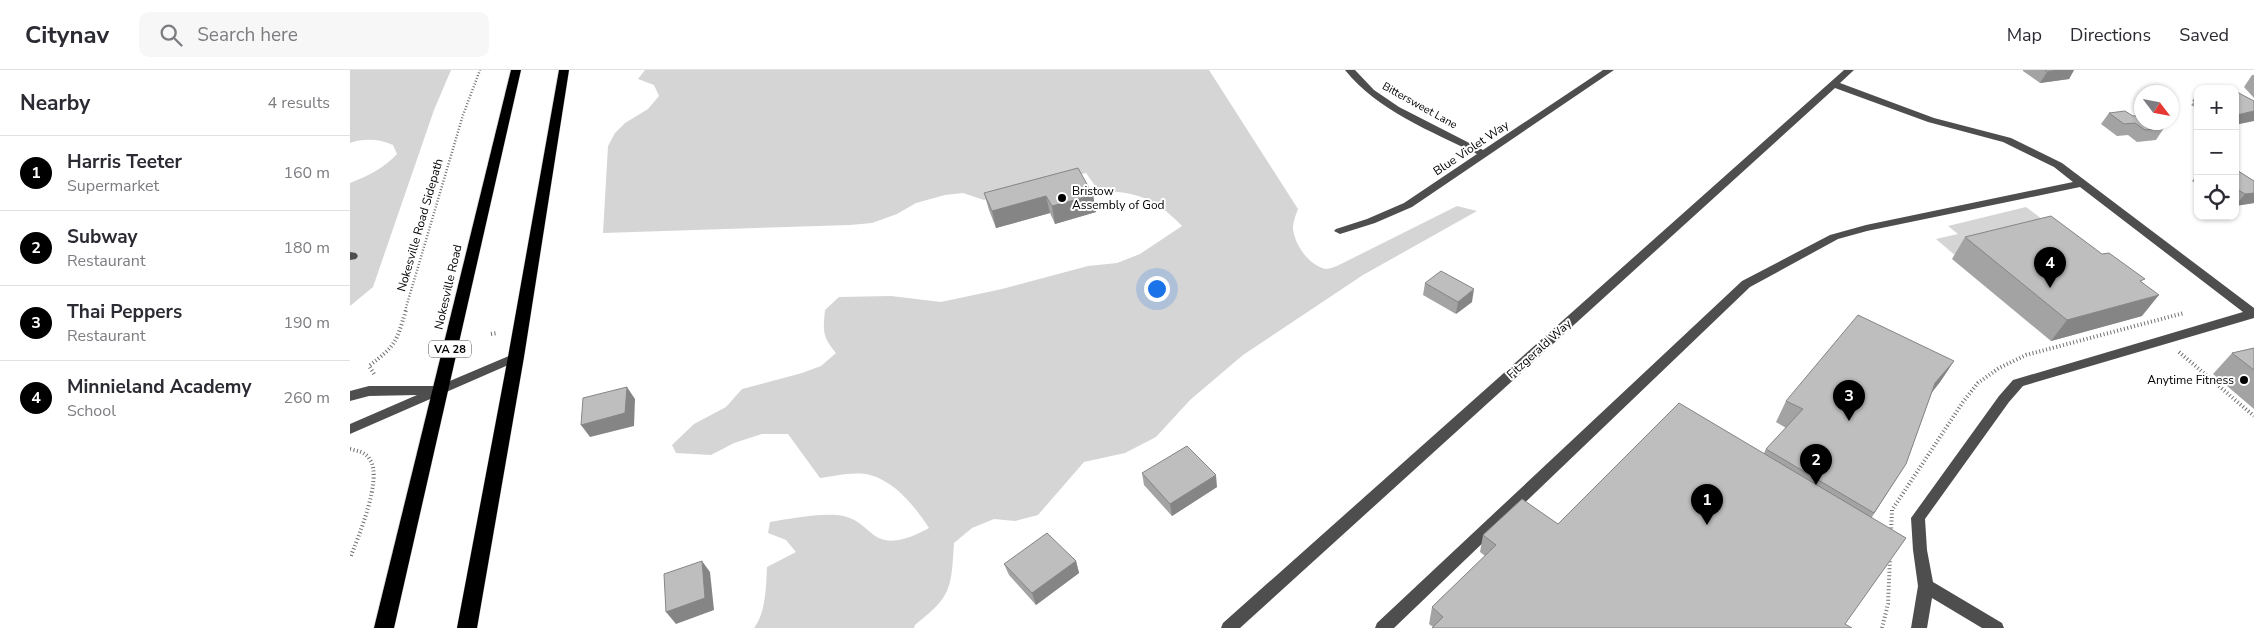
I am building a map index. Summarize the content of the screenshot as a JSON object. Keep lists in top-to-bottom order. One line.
{"streets":{"highway":["Nokesville Road","VA 28"],"street":["Bittersweet Lane","Blue Violet Way","Fitzgerald Way"],"path":["Nokesville Road Sidepath"]},"crossings":[["Bittersweet Lane","Blue Violet Way"]],"places":["Bristow Assembly of God","Anytime Fitness"],"north":"bottom right","page":{"header":"Citynav","search":"Search here","nav":["Map","Directions","Saved"],"heading":["Nearby","4 results"],"map_buttons":["+","−"],"list":[{"mark":"1","name":"Harris Teeter","note":"Supermarket","value":"160 m"},{"mark":"2","name":"Subway","note":"Restaurant","value":"180 m"},{"mark":"3","name":"Thai Peppers","note":"Restaurant","value":"190 m"},{"mark":"4","name":"Minnieland Academy","note":"School","value":"260 m"}],"pins":["4","3","2","1"]}}
